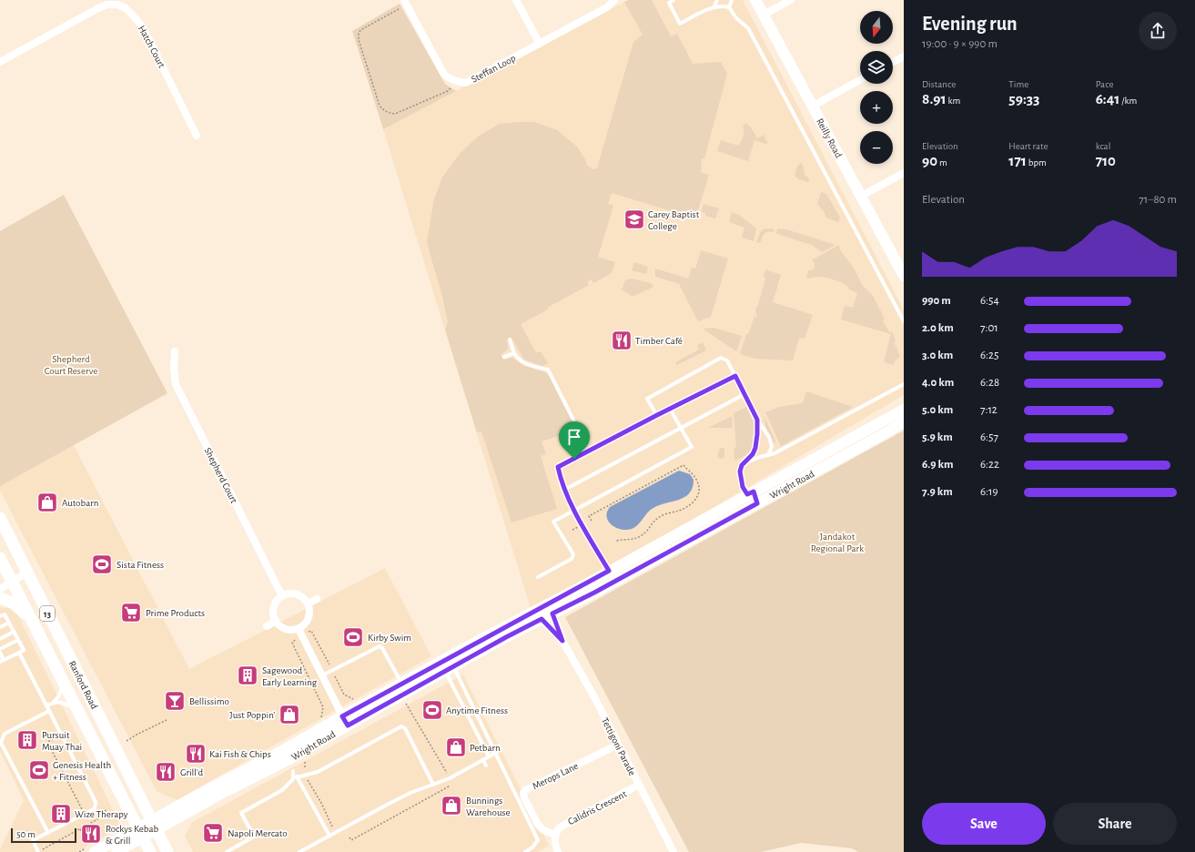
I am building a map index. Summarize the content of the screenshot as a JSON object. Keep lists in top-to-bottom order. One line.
{"streets":{"main road":["13","Ranford Road"],"street":["Hatch Court","Steffan Loop","Reilly Road","Shepherd Court","Wright Road","Tettigoni Parade","Merops Lane","Calidris Crescent"]},"crossings":[["Wright Road","Ranford Road"],["Wright Road","Tettigoni Parade"],["Tettigoni Parade","Merops Lane"],["Tettigoni Parade","Calidris Crescent"],["Merops Lane","Calidris Crescent"]],"parks":["Shepherd Court Reserve","Jandakot Regional Park"],"places":{"school or university":["Carey Baptist College"],"restaurant":["Timber Café","Kai Fish & Chips","Grill'd","Rockys Kebab & Grill"],"shop":["Autobarn","Just Poppin’","Petbarn","Bunnings Warehouse"],"sports":["Sista Fitness","Kirby Swim","Anytime Fitness","Genesis Health + Fitness"],"supermarket":["Prime Products","Napoli Mercato"],"building":["Sagewood Early Learning","Pursuit Muay Thai","Wize Therapy"],"bar":["Bellissimo"]},"scale_bar":"50 m","north":"bottom","page":{"heading":["Evening run","19:00 · 9 × 990 m"],"map_buttons":["+","−"],"stats":[["Distance","8.91 km"],["Time","59:33"],["Pace","6:41 /km"],["Elevation","90 m"],["Heart rate","171 bpm"],["kcal","710"]],"chart":["Elevation","71–80 m"],"list":[{"name":"990 m","note":"6:54"},{"name":"2.0 km","note":"7:01"},{"name":"3.0 km","note":"6:25"},{"name":"4.0 km","note":"6:28"},{"name":"5.0 km","note":"7:12"},{"name":"5.9 km","note":"6:57"},{"name":"6.9 km","note":"6:22"},{"name":"7.9 km","note":"6:19"}],"buttons":["Save","Share"],"scale":"50 m"}}
